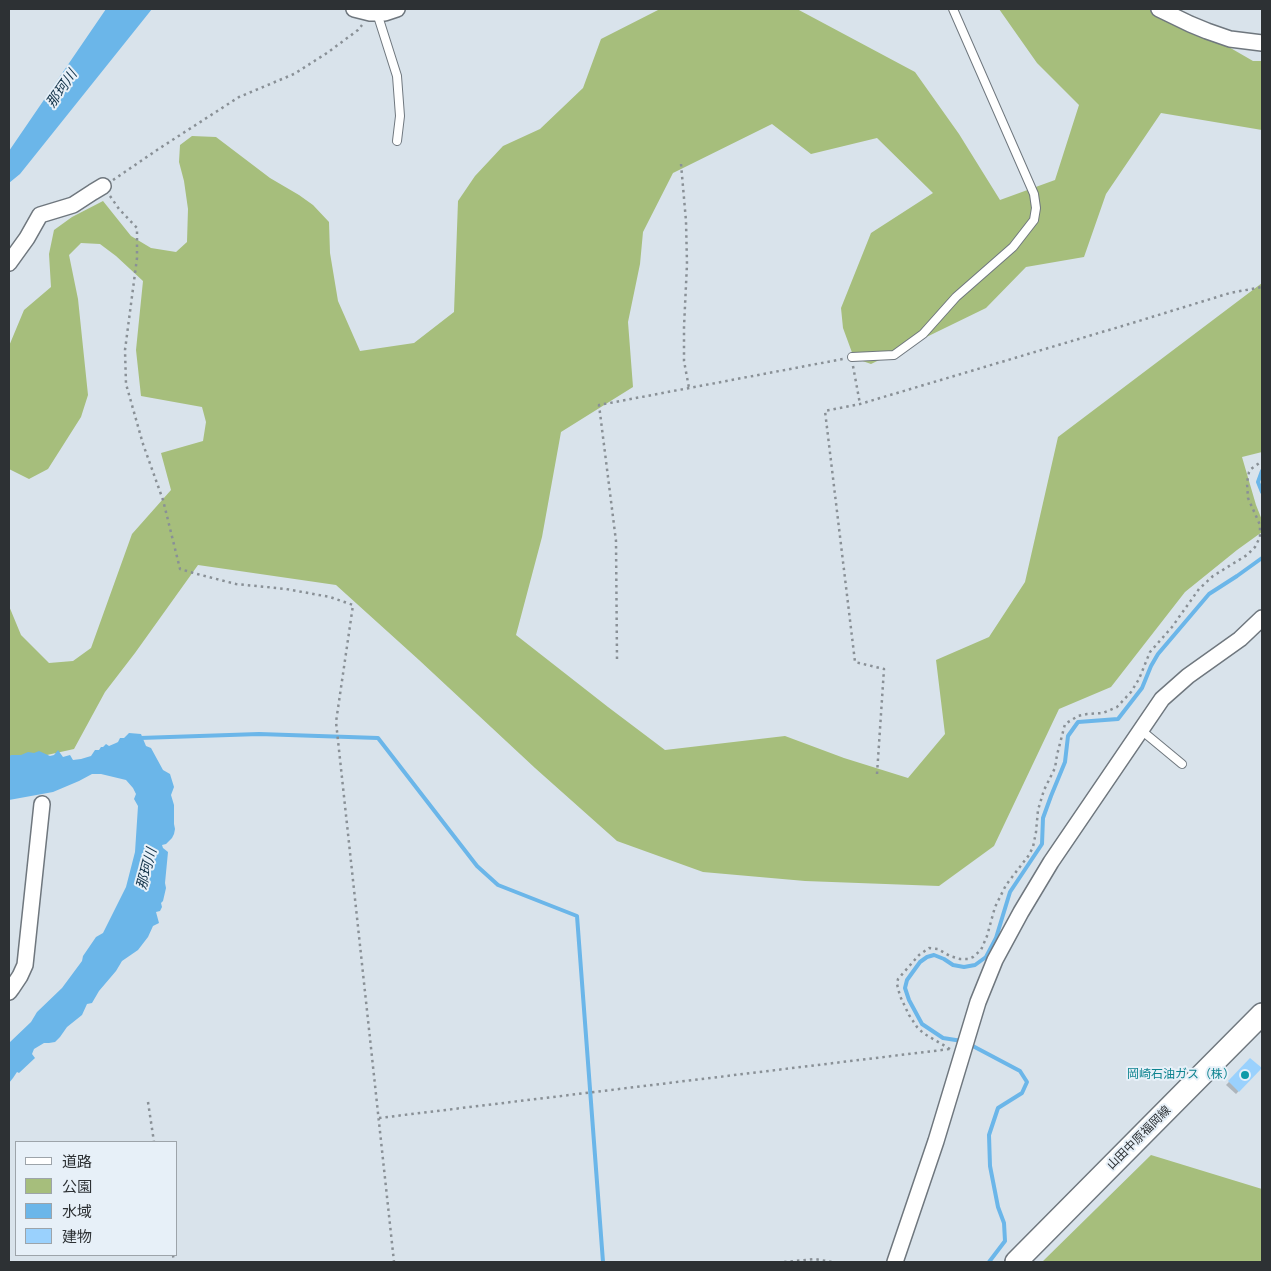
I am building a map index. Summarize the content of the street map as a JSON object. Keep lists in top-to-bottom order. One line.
{"streets":{"main road":["山田中原福岡線"]},"water":["那珂川"],"places":["岡崎石油ガス（株）"],"legend":["道路","公園","水域","建物"]}
